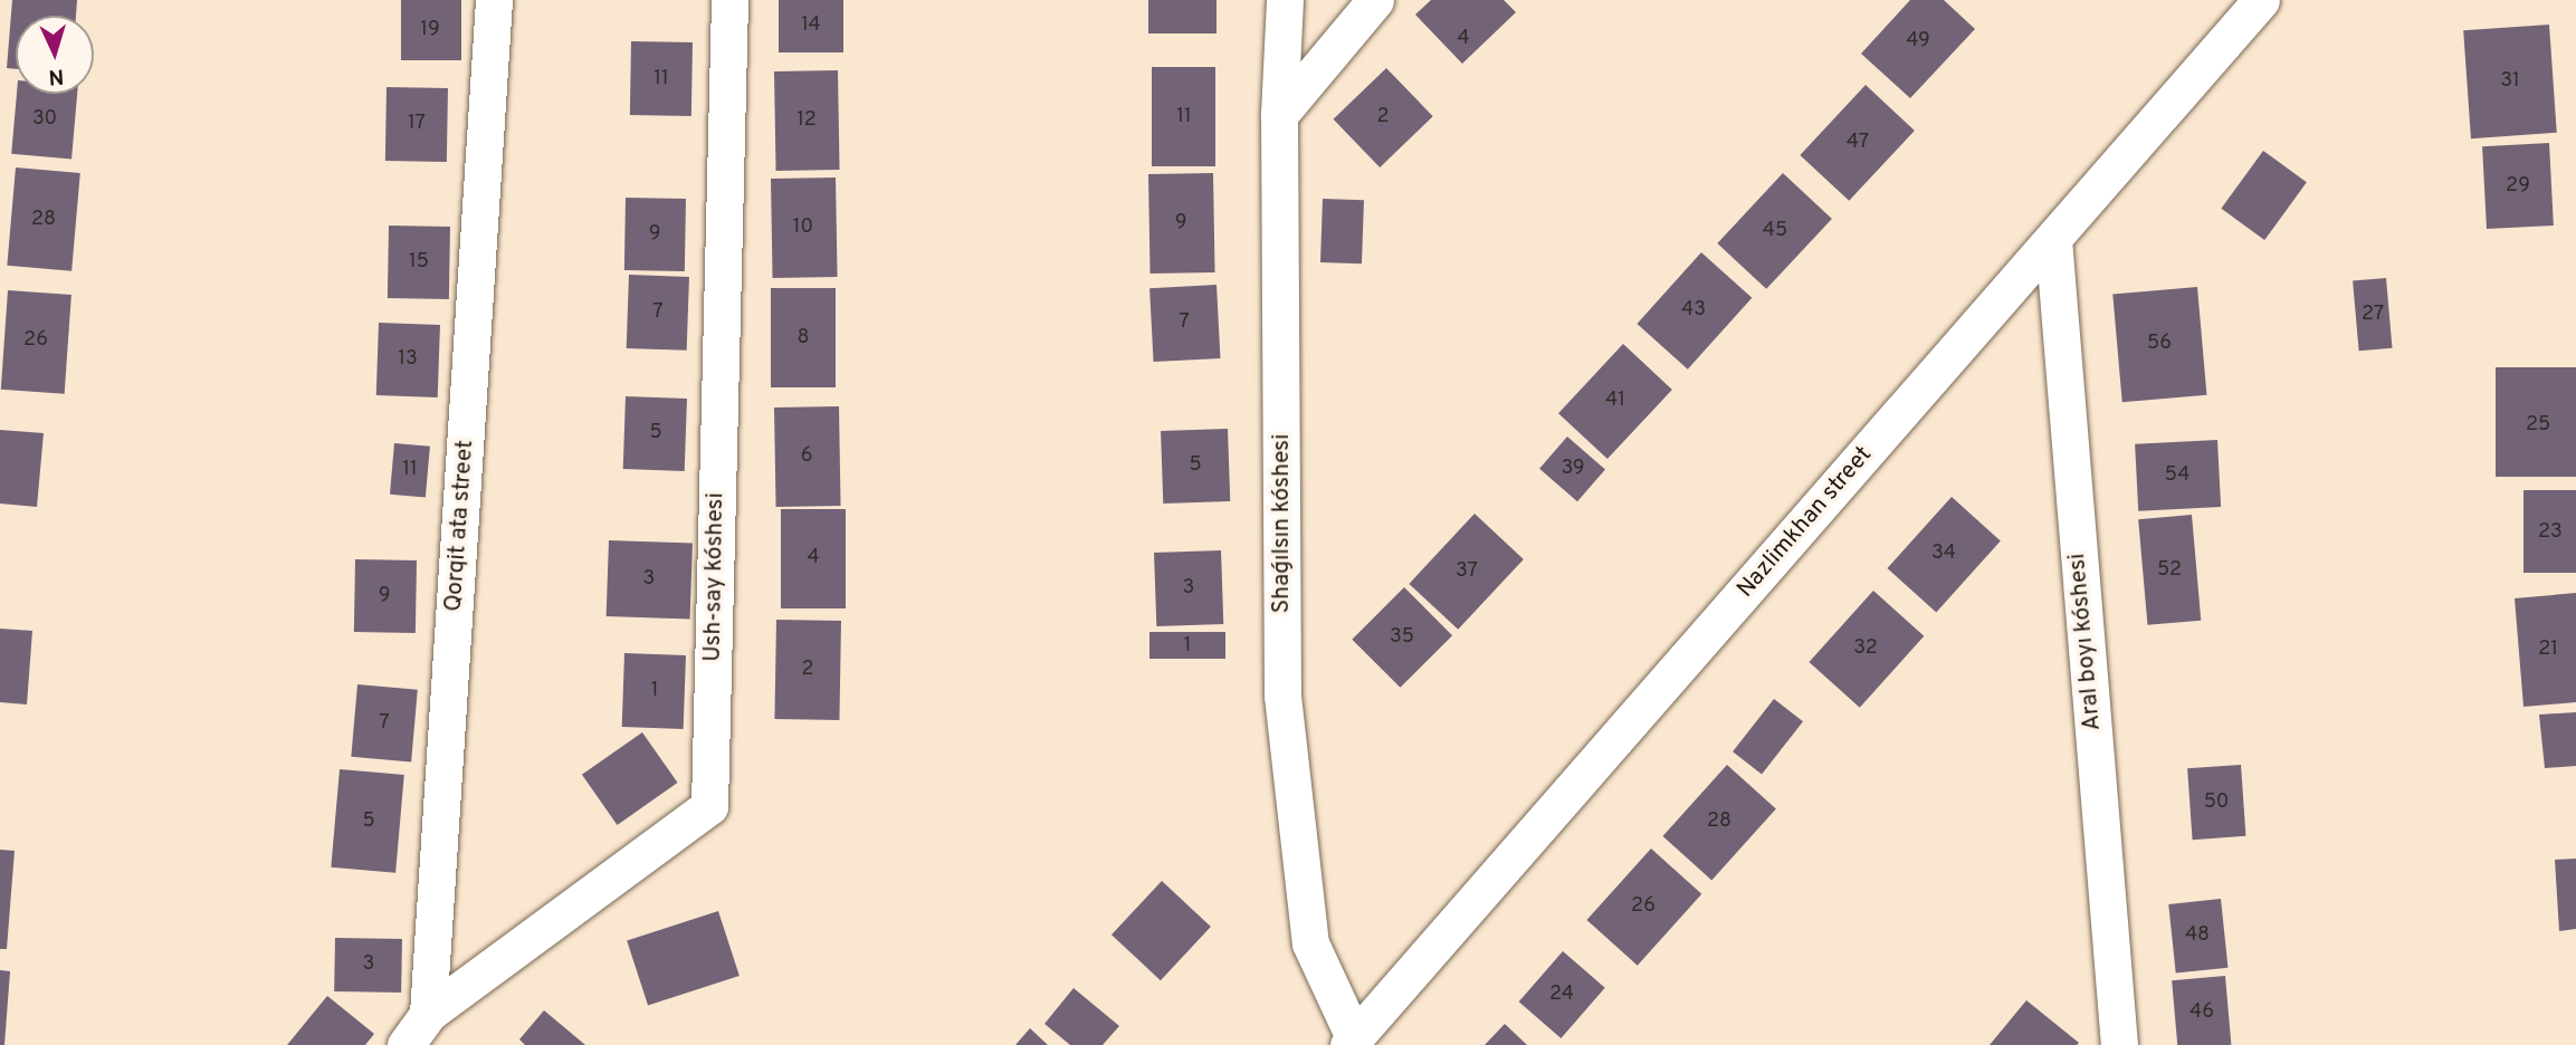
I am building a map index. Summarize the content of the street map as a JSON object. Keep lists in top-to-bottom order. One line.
{"streets":{"street":["Nazlimkhan street","Shaǵılsın kóshesi","Qorqit ata street","Ush-say kóshesi","Aral boyı kóshesi"]},"crossings":[["Nazlimkhan street","Shaǵılsın kóshesi"],["Nazlimkhan street","Aral boyı kóshesi"],["Qorqit ata street","Ush-say kóshesi"]],"house_numbers":["14","19","4","49","11","31","11","2","30","12","17","47","29","28","9","10","45","9","15","43","7","27","7","8","26","56","13","41","25","5","6","5","39","11","54","23","34","4","52","37","3","3","9","35","1","32","21","2","1","7","50","5","28","26","48","3","24","46"],"north":"bottom"}
